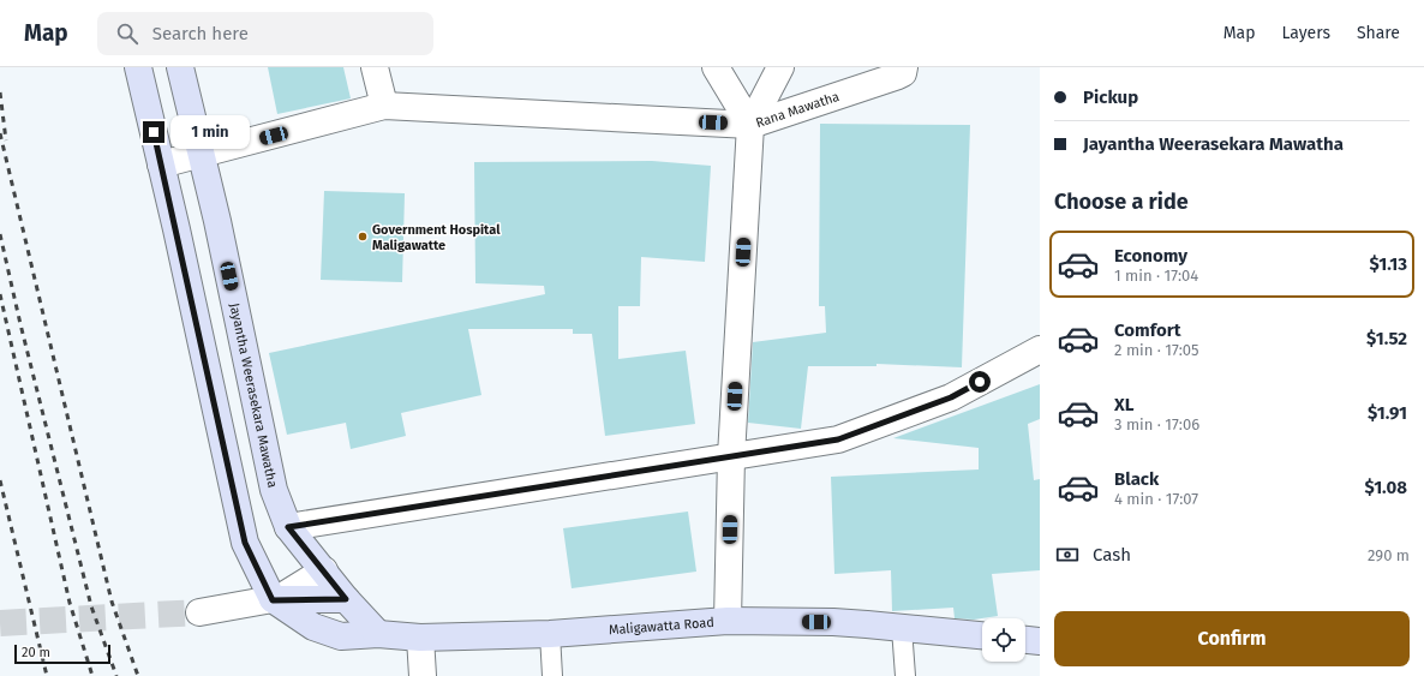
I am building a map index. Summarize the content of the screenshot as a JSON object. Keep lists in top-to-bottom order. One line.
{"streets":{"main road":["Jayantha Weerasekara Mawatha","Maligawatta Road"],"street":["Rana Mawatha"]},"places":["Government Hospital Maligawatte"],"scale_bar":"20 m","page":{"header":"Map","search":"Search here","nav":["Map","Layers","Share"],"banner":["Pickup","Jayantha Weerasekara Mawatha"],"bubble":"1 min","heading":"Choose a ride","list":[{"name":"Economy","note":"1 min · 17:04","value":"$1.13"},{"name":"Comfort","note":"2 min · 17:05","value":"$1.52"},{"name":"XL","note":"3 min · 17:06","value":"$1.91"},{"name":"Black","note":"4 min · 17:07","value":"$1.08"}],"pay":["Cash","290 m"],"buttons":"Confirm","scale":"20 m"}}
